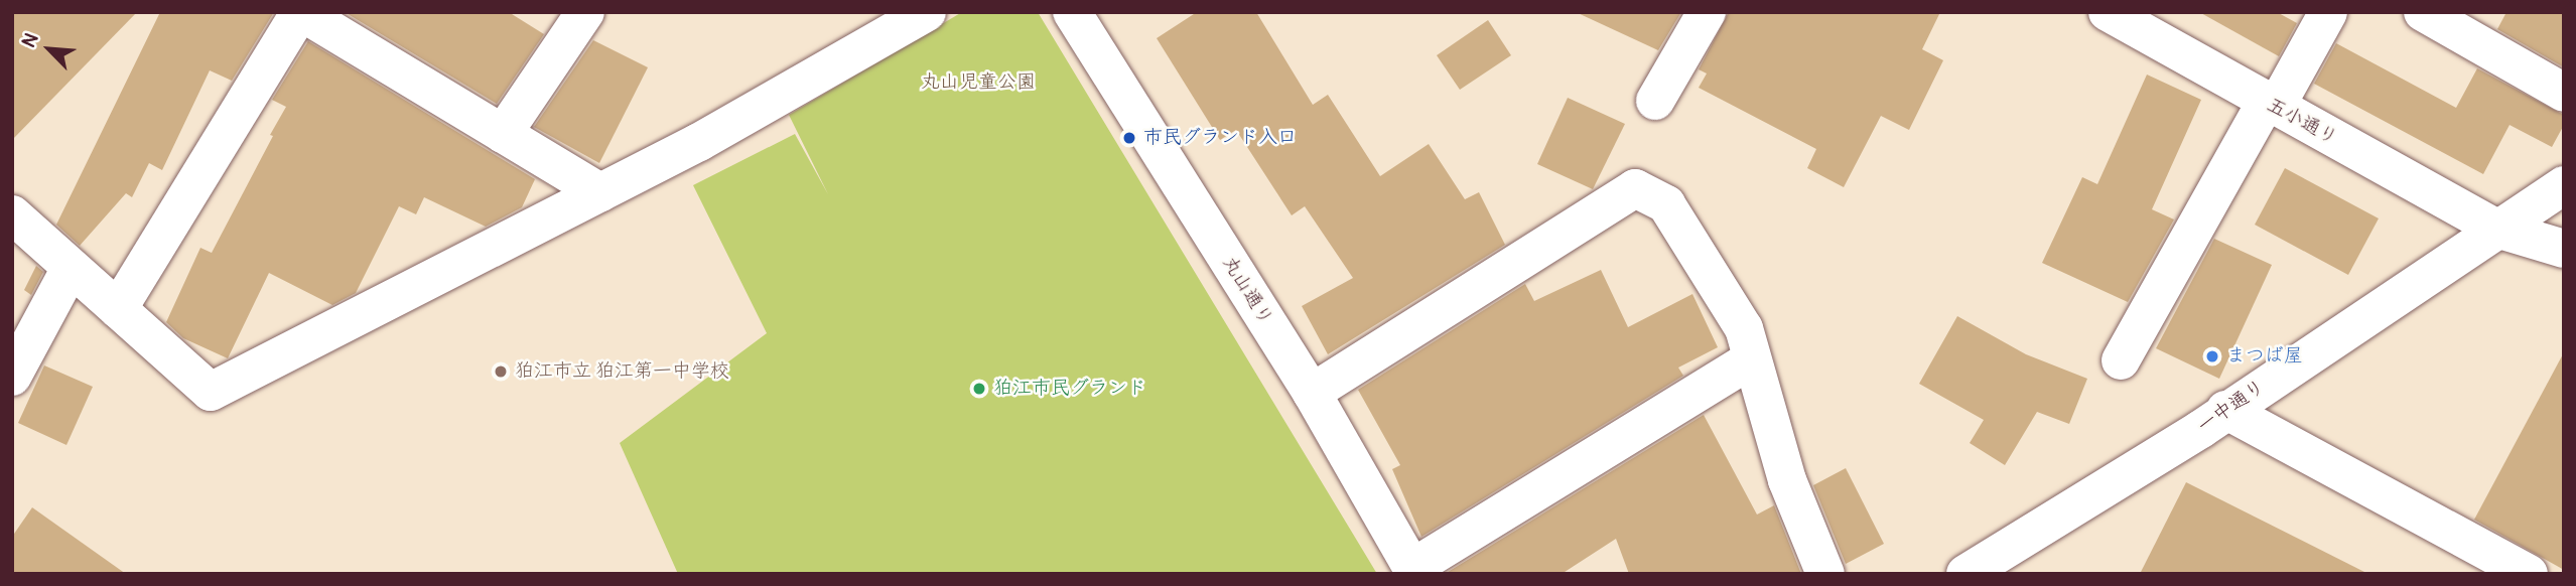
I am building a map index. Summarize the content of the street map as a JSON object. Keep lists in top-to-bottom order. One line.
{"streets":{"street":["五小通り","丸山通り","一中通り"]},"crossings":[["五小通り","一中通り"]],"parks":["丸山児童公園"],"places":["市民グランド入口","まつば屋","狛江市立 狛江第一中学校","狛江市民グランド"],"north":"top left"}
